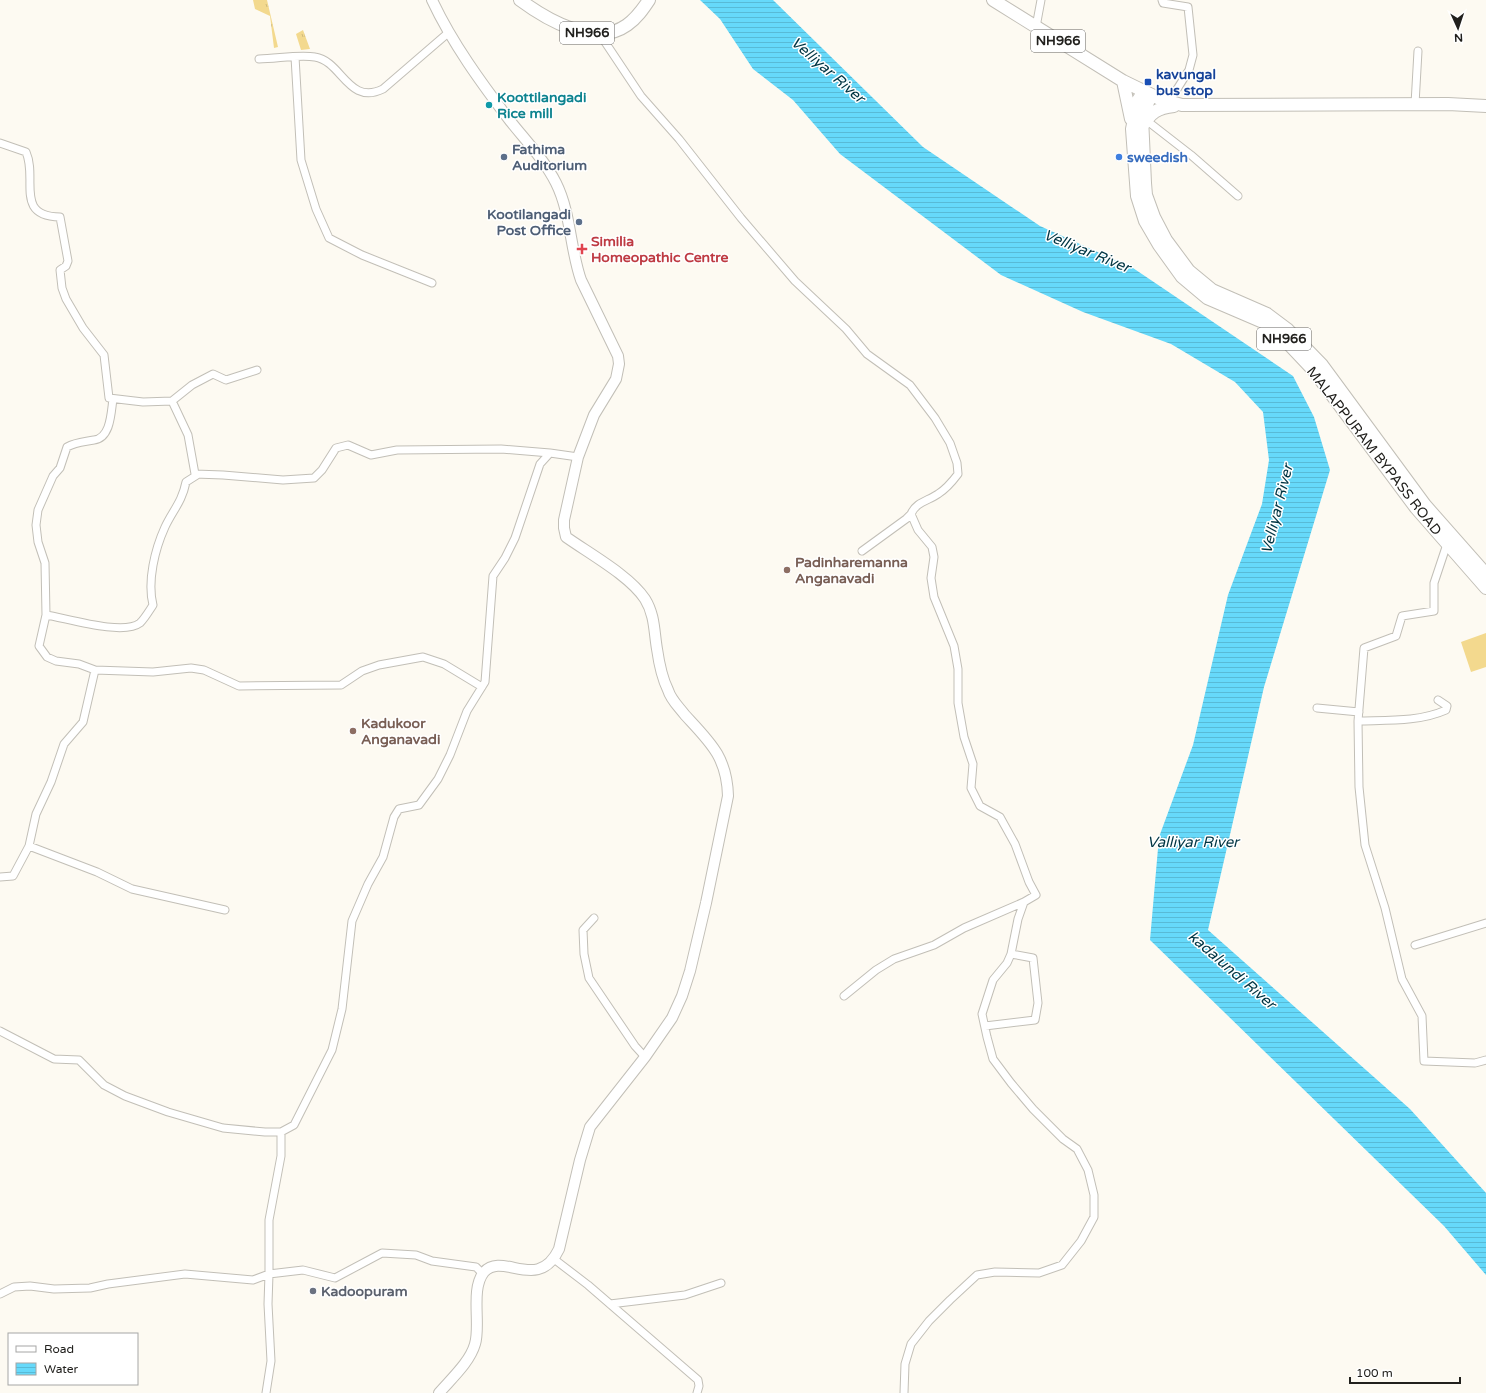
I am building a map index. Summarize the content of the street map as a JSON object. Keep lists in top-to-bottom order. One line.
{"streets":{"highway":["NH966","MALAPPURAM BYPASS ROAD"]},"crossings":[["NH966","MALAPPURAM BYPASS ROAD"]],"water":["Velliyar River","Valliyar River","kadalundi River"],"places":{"transit":["kavungal bus stop"],"other":["Koottilangadi Rice mill","Fathima Auditorium","sweedish","Kootilangadi Post Office","Padinharemanna Anganavadi","Kadukoor Anganavadi","Kadoopuram"],"health":["Similia Homeopathic Centre"]},"legend":["Road","Water"],"scale_bar":"100 m","north":"bottom"}
